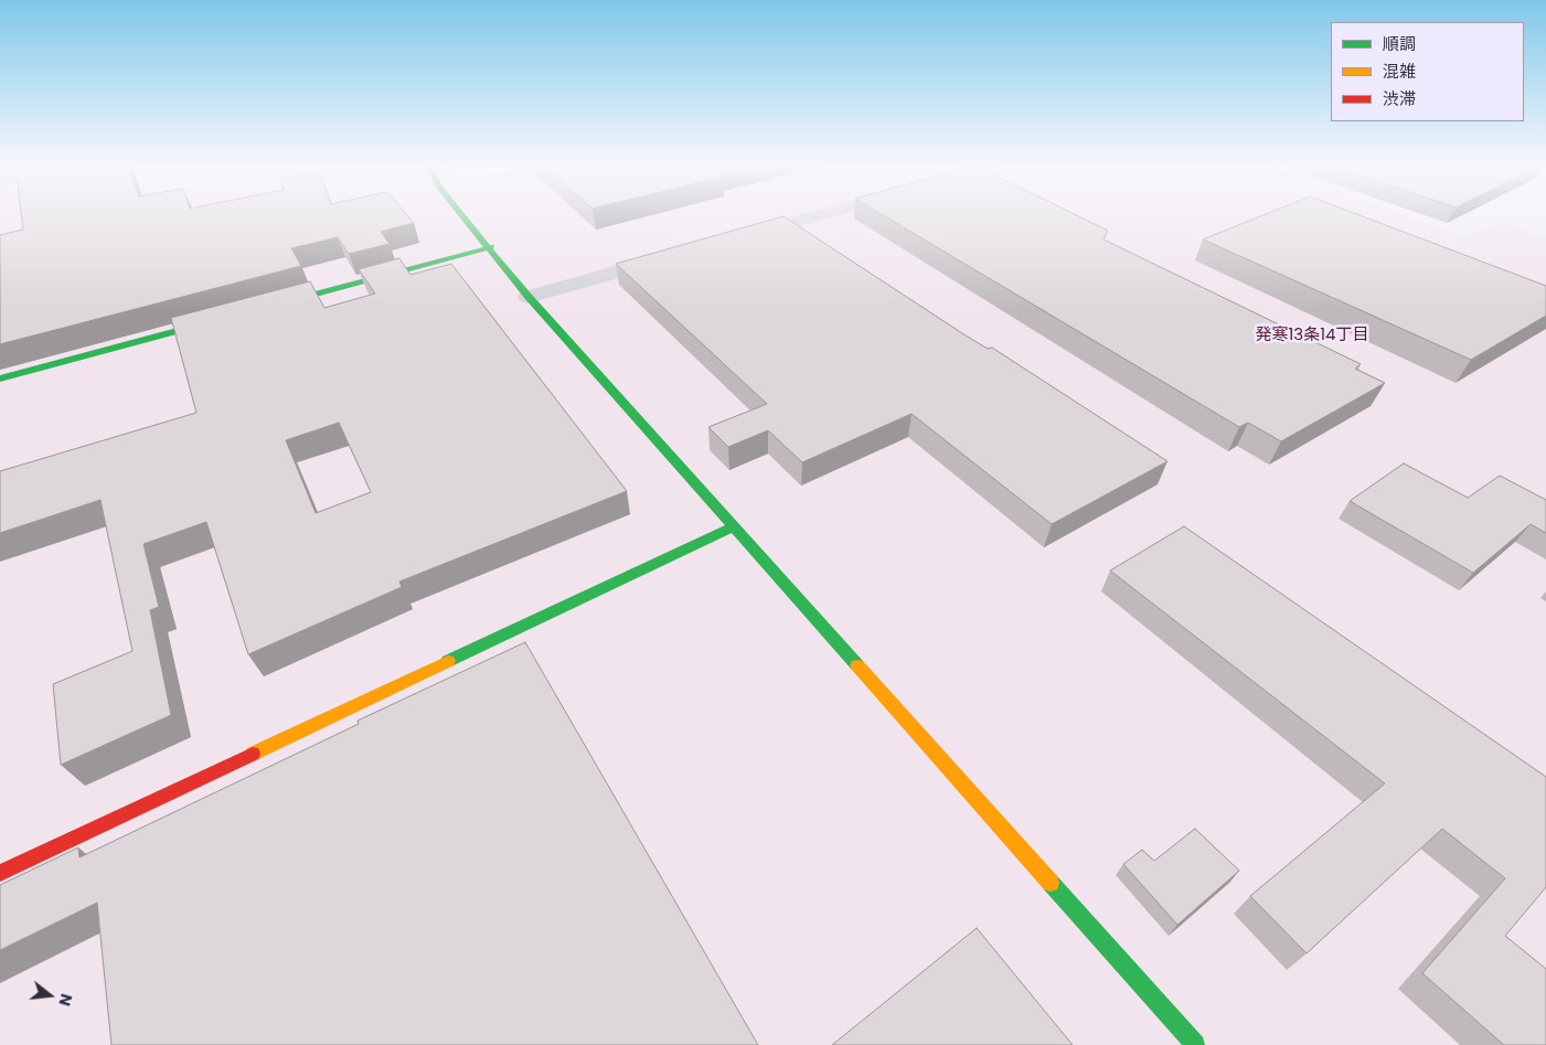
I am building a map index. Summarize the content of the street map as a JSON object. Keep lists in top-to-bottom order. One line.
{"districts":["発寒13条14丁目"],"legend":["順調","混雑","渋滞"],"north":"right"}
